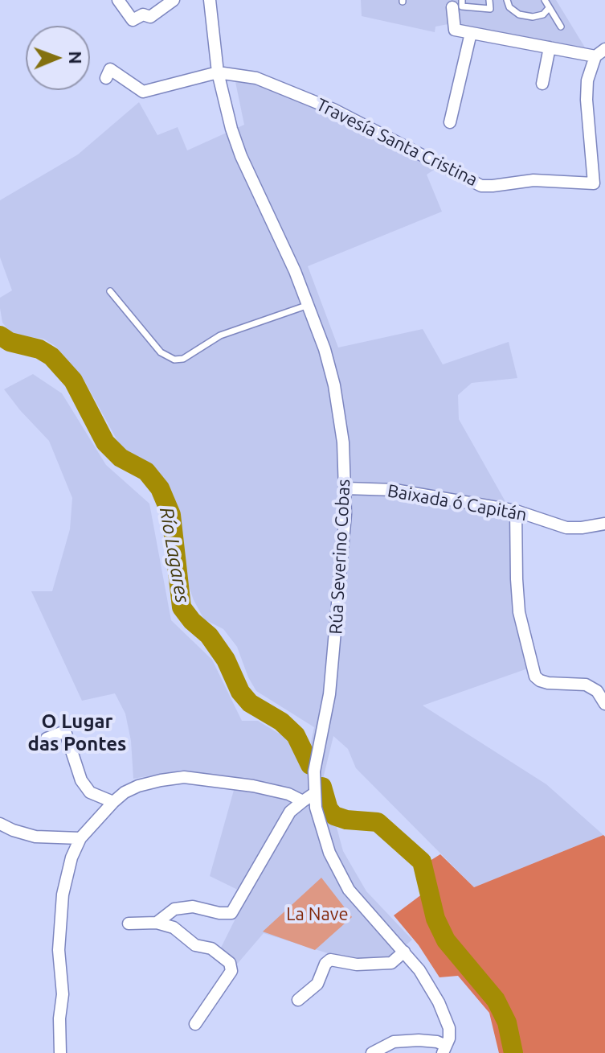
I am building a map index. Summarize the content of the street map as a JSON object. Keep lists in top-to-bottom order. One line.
{"streets":{"street":["Travesía Santa Cristina","Baixada ó Capitán","Rúa Severino Cobas"]},"crossings":[["Travesía Santa Cristina","Rúa Severino Cobas"],["Baixada ó Capitán","Rúa Severino Cobas"]],"districts":["O Lugar das Pontes"],"water":["Río Lagares"],"parks":["La Nave"],"north":"right"}
